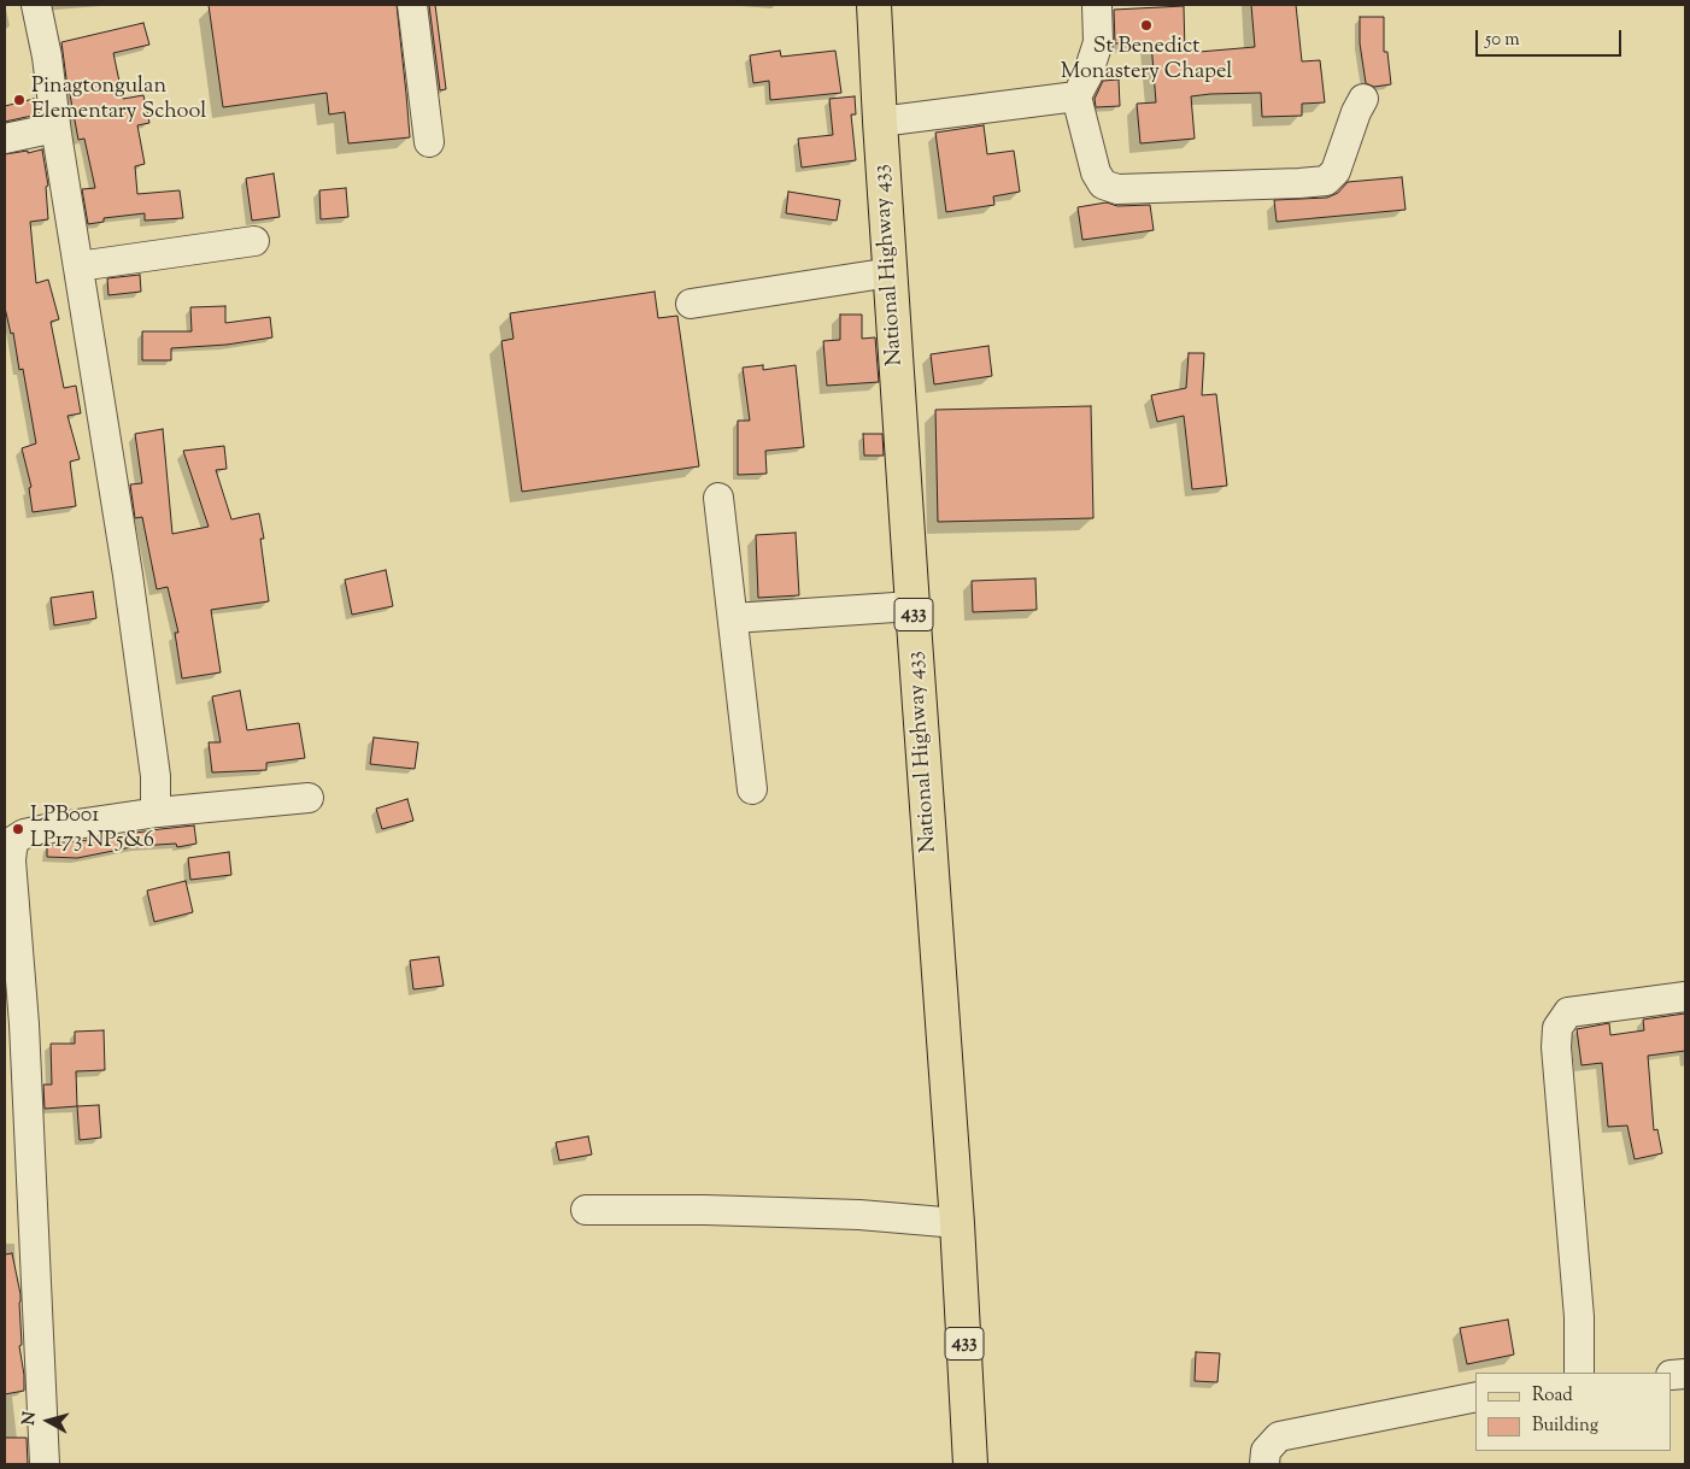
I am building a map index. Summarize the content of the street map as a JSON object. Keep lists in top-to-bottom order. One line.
{"streets":{"main road":["National Highway 433","433"]},"places":["St Benedict Monastery Chapel","Pinagtongulan Elementary School","LPB001 LP173 NP5&6"],"legend":["Road","Building"],"scale_bar":"50 m","north":"left"}
